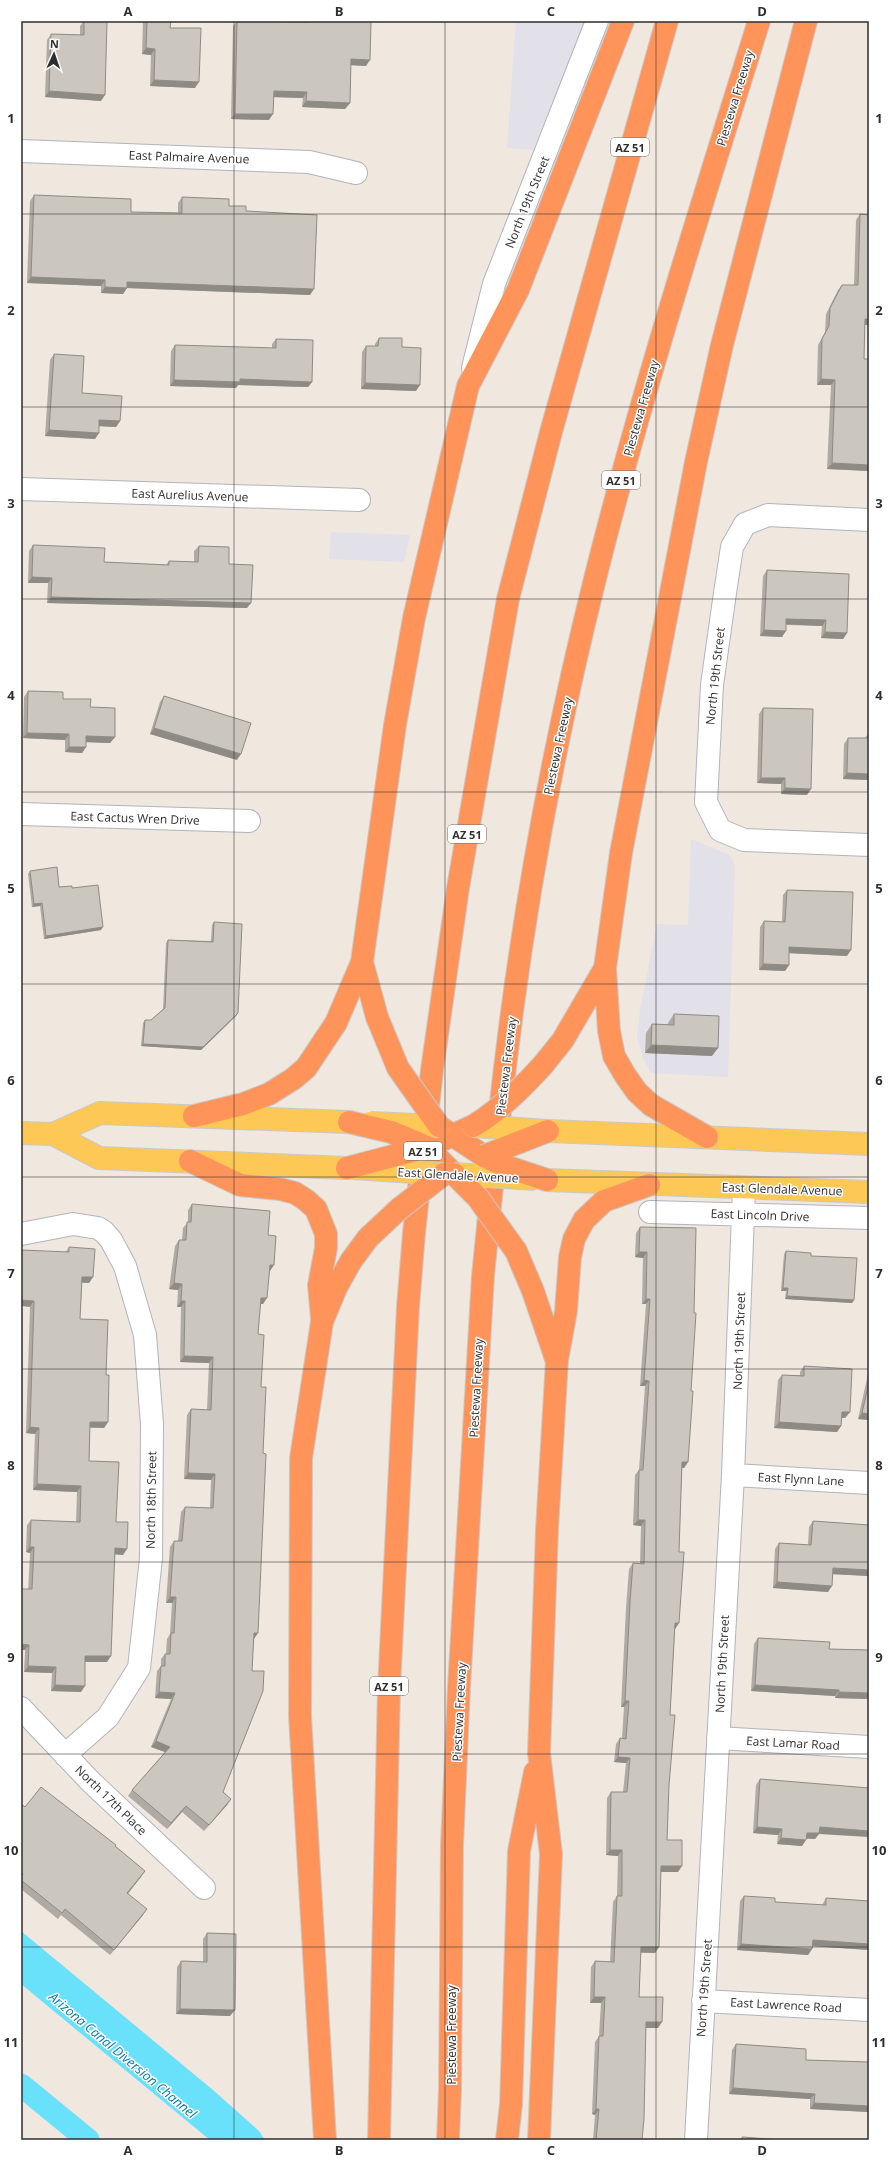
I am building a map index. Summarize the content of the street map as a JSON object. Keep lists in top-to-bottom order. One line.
{"streets":{"highway":["Piestewa Freeway","AZ 51"],"main road":["East Glendale Avenue"],"street":["East Palmaire Avenue","North 19th Street","East Aurelius Avenue","East Cactus Wren Drive","East Lincoln Drive","East Flynn Lane","North 18th Street","East Lamar Road","North 17th Place","East Lawrence Road"]},"crossings":[["North 19th Street","East Glendale Avenue"],["North 19th Street","East Lincoln Drive"],["North 19th Street","East Flynn Lane"],["North 19th Street","East Lamar Road"],["North 19th Street","East Lawrence Road"],["North 18th Street","North 17th Place"]],"water":["Arizona Canal Diversion Channel"],"north":"top","grid":{"columns":["A","B","C","D"],"rows":["1","2","3","4","5","6","7","8","9","10","11"]}}
